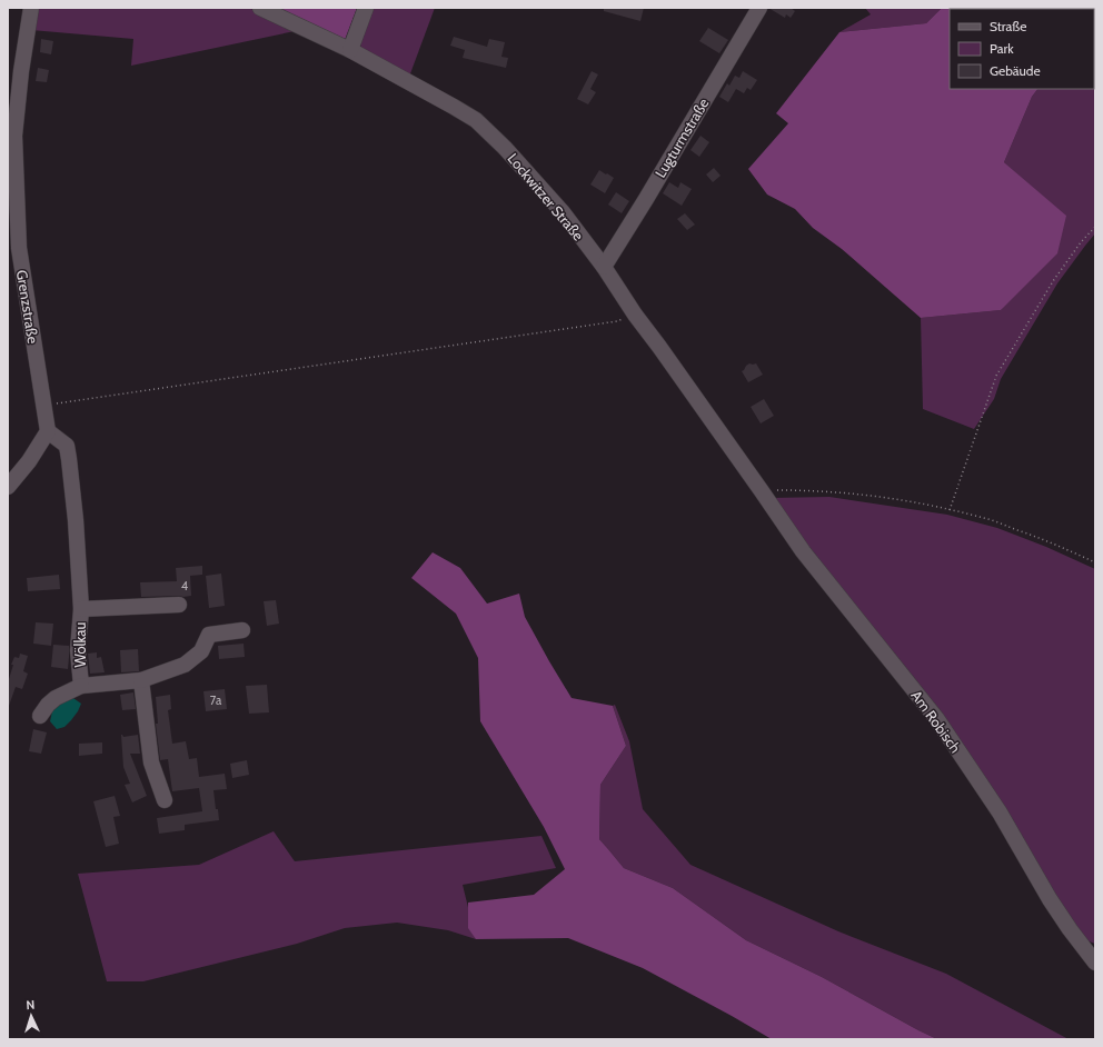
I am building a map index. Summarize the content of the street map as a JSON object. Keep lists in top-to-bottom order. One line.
{"streets":{"street":["Lugturmstraße","Lockwitzer Straße","Grenzstraße","Wölkau","Am Robisch"]},"crossings":[["Lugturmstraße","Lockwitzer Straße"],["Lockwitzer Straße","Am Robisch"],["Grenzstraße","Wölkau"]],"house_numbers":["4","7a"],"legend":["Straße","Park","Gebäude"],"north":"top"}
